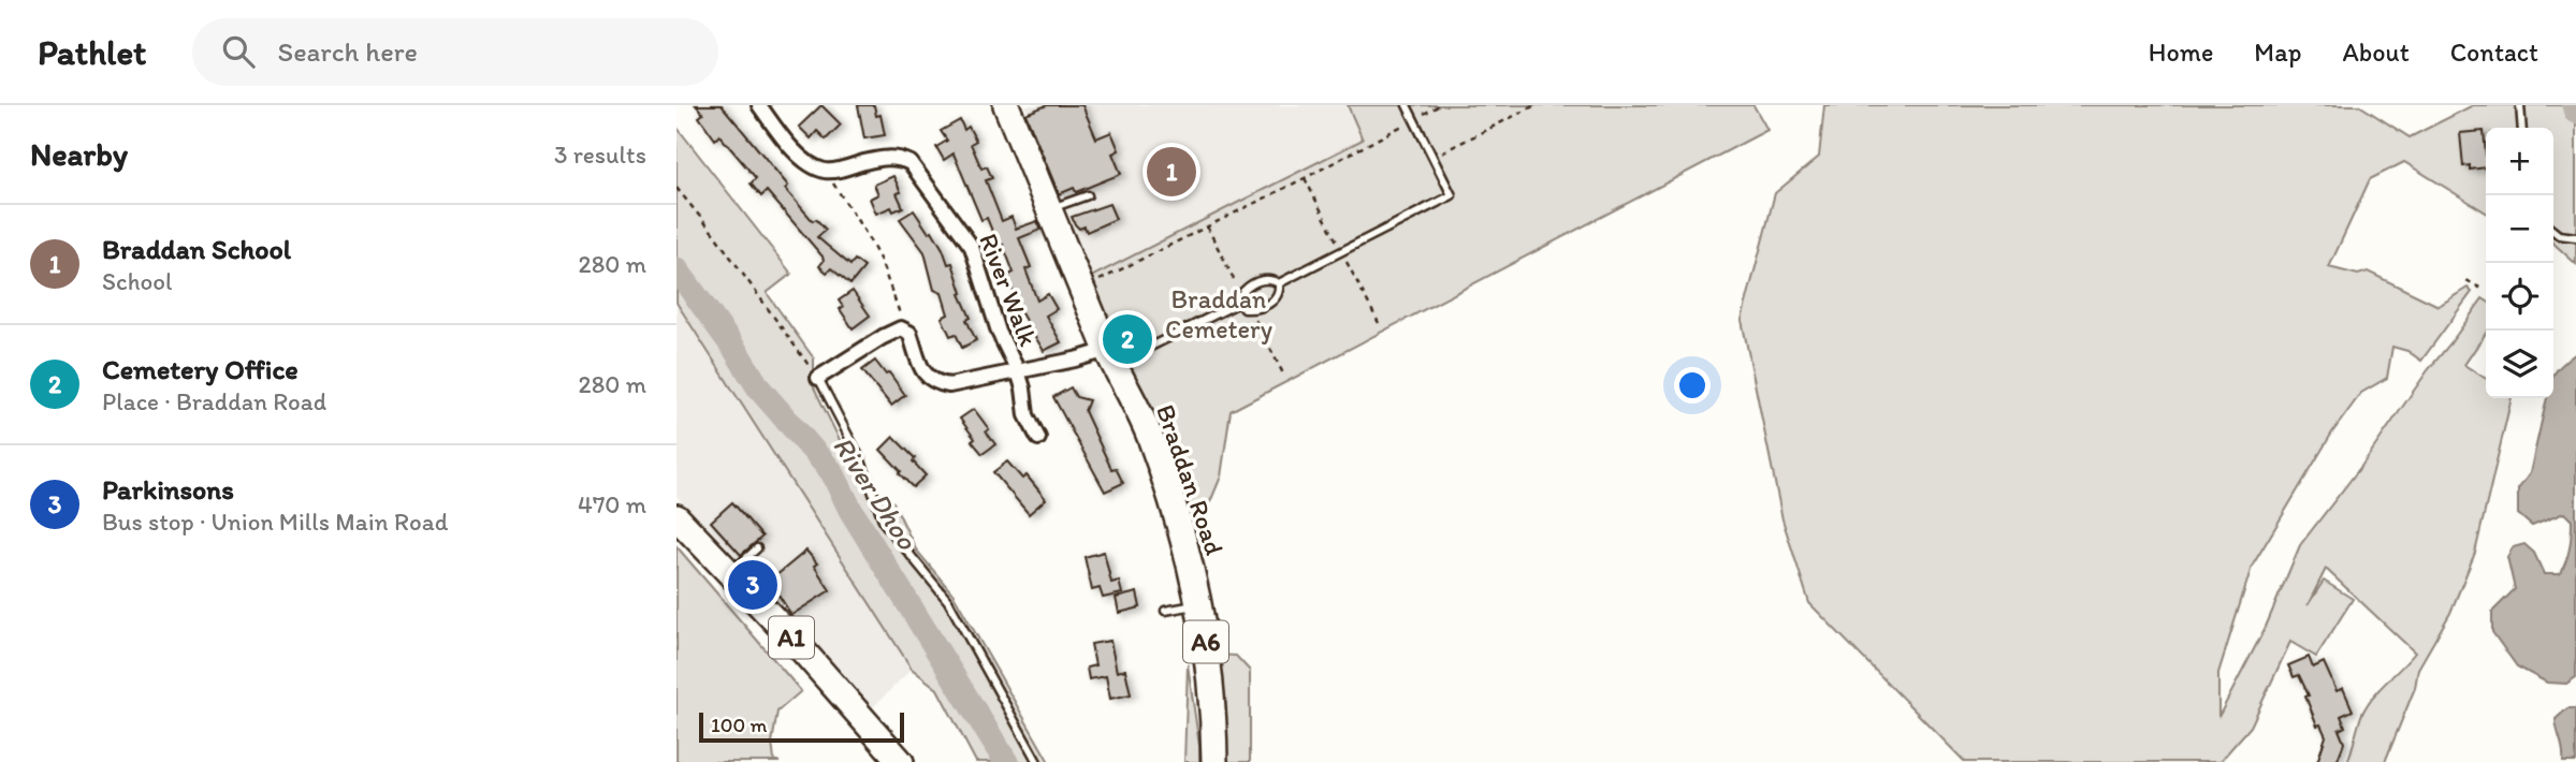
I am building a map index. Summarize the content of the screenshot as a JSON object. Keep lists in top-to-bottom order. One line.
{"streets":{"highway":["Braddan Road","A1","A6"],"street":["River Walk"]},"water":["River Dhoo"],"parks":["Braddan Cemetery"],"scale_bar":"100 m","page":{"header":"Pathlet","search":"Search here","nav":["Home","Map","About","Contact"],"heading":["Nearby","3 results"],"map_buttons":["+","−"],"pins":["1","2","3"],"list":[{"mark":"1","name":"Braddan School","note":"School","value":"280 m"},{"mark":"2","name":"Cemetery Office","note":"Place · Braddan Road","value":"280 m"},{"mark":"3","name":"Parkinsons","note":"Bus stop · Union Mills Main Road","value":"470 m"}],"scale":"100 m"}}
